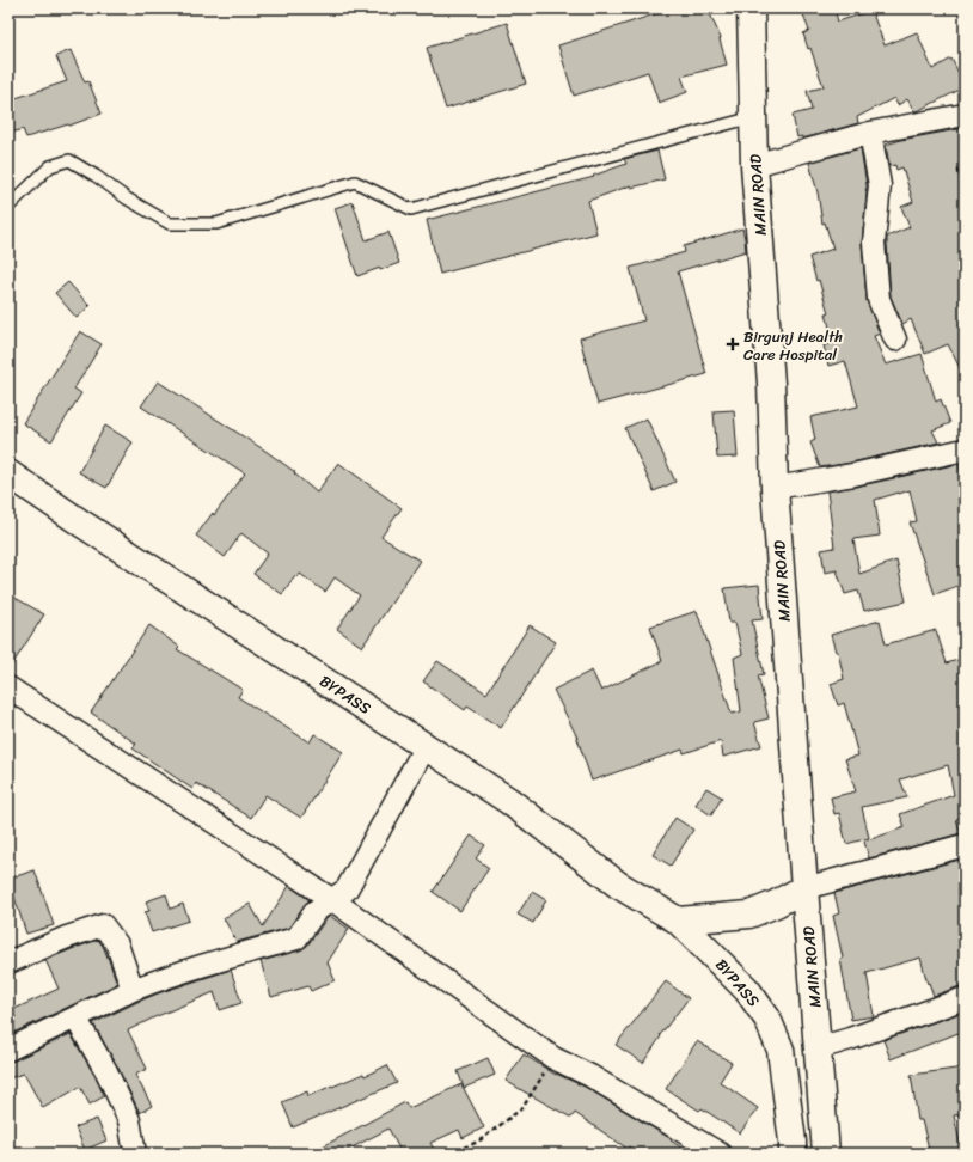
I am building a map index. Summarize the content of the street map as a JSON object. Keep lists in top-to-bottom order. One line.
{"streets":{"main road":["MAIN ROAD","BYPASS"]},"places":{"health":["Birgunj Health Care Hospital"]}}
